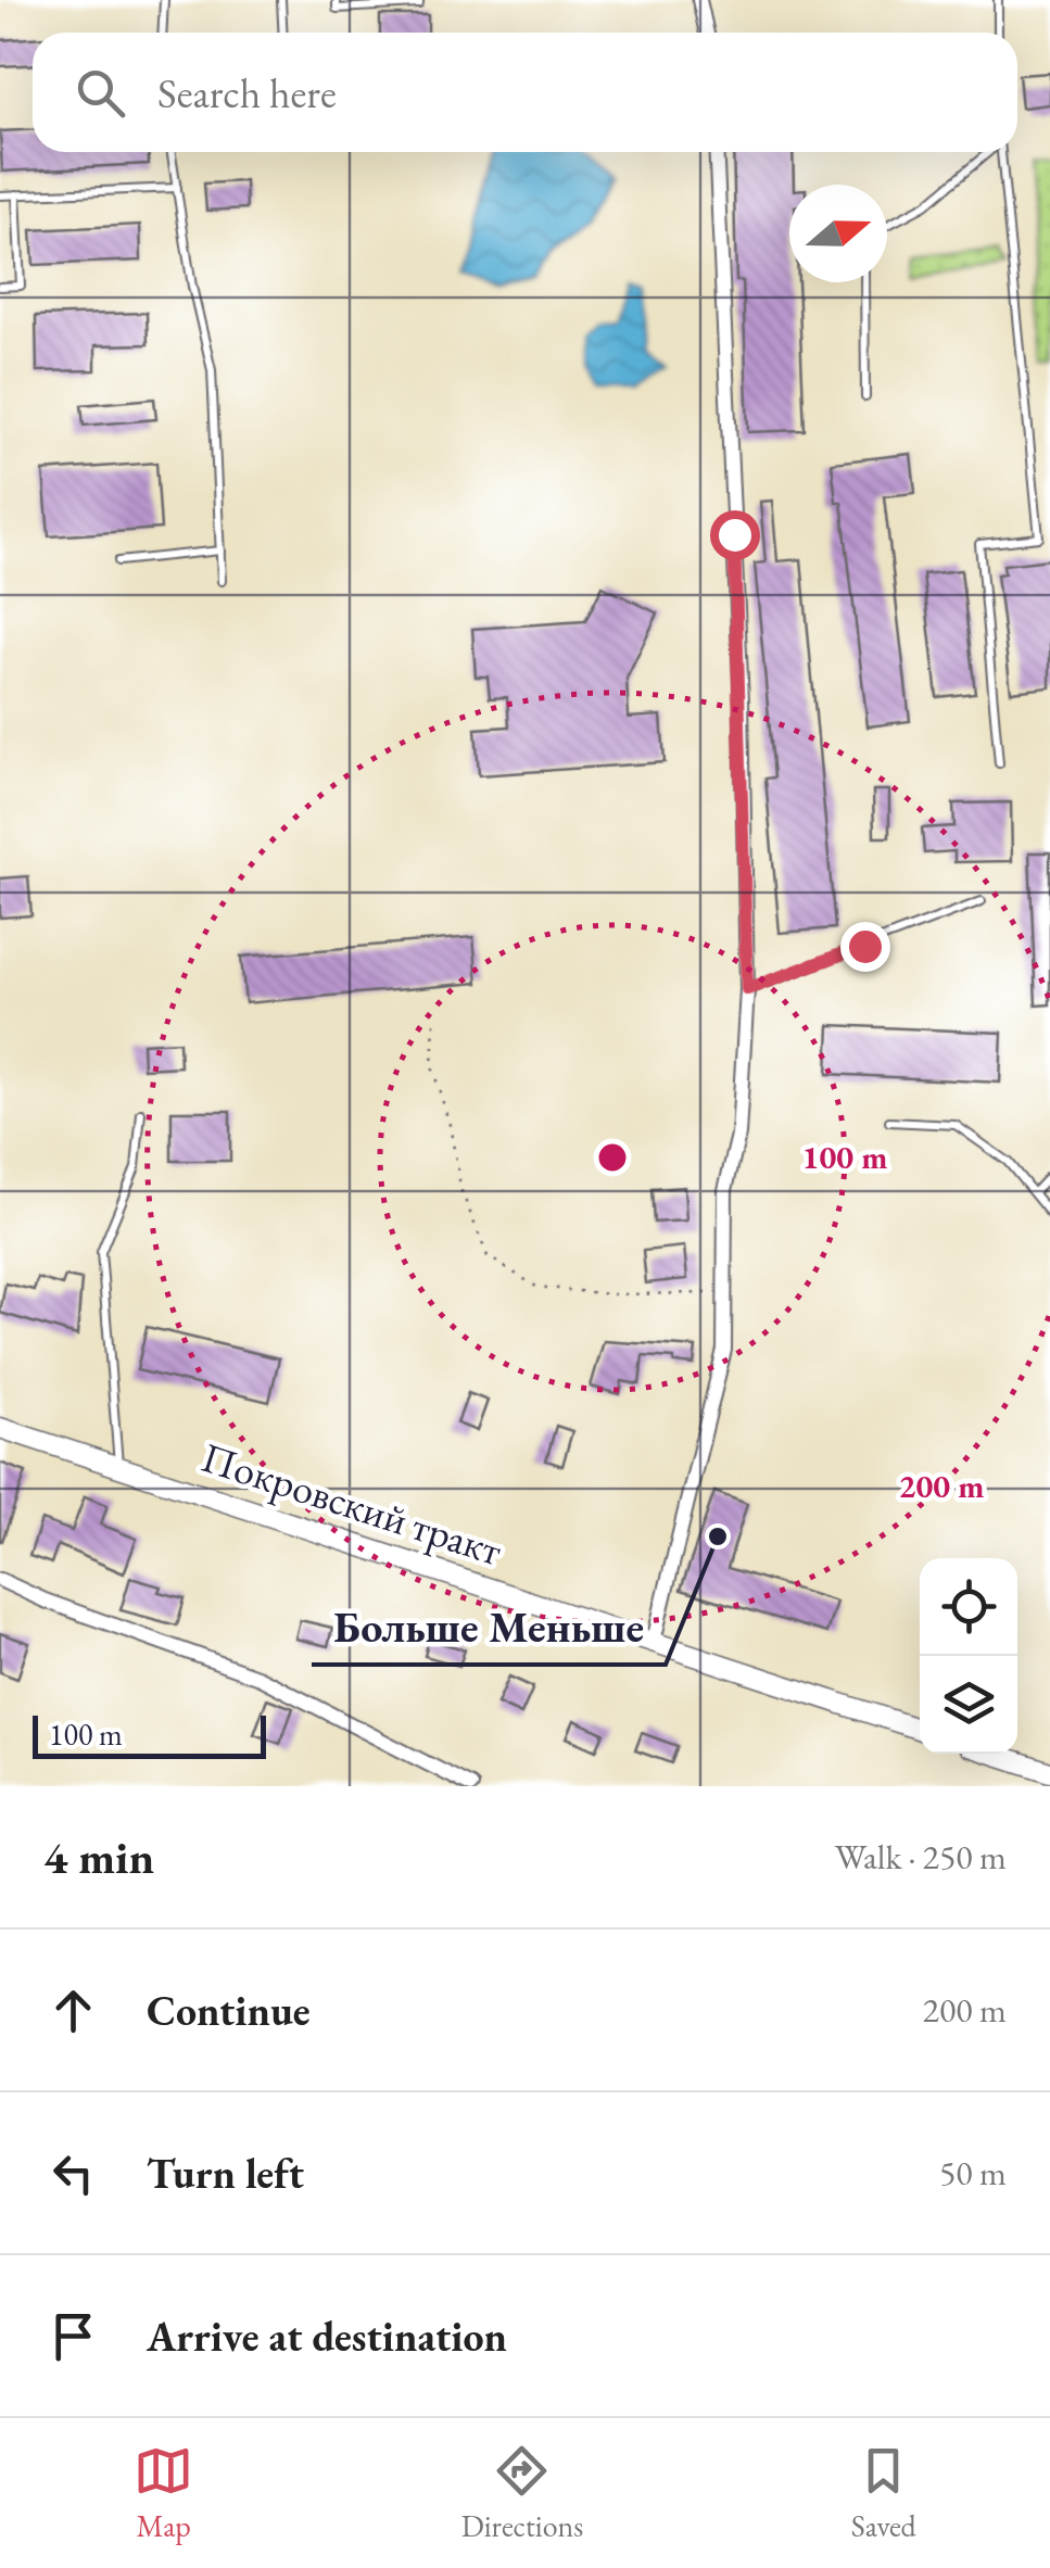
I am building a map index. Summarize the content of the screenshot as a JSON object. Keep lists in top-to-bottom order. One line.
{"streets":{"main road":["Покровский тракт"]},"places":["Больше Меньше"],"scale_bar":"100 m","north":"right","page":{"search":"Search here","scale":"100 m","heading":["4 min","Walk · 250 m"],"list":[["Continue","200 m"],["Turn left","50 m"],"Arrive at destination"],"nav":["Map","Directions","Saved"]},"rings":["100 m","200 m"]}
